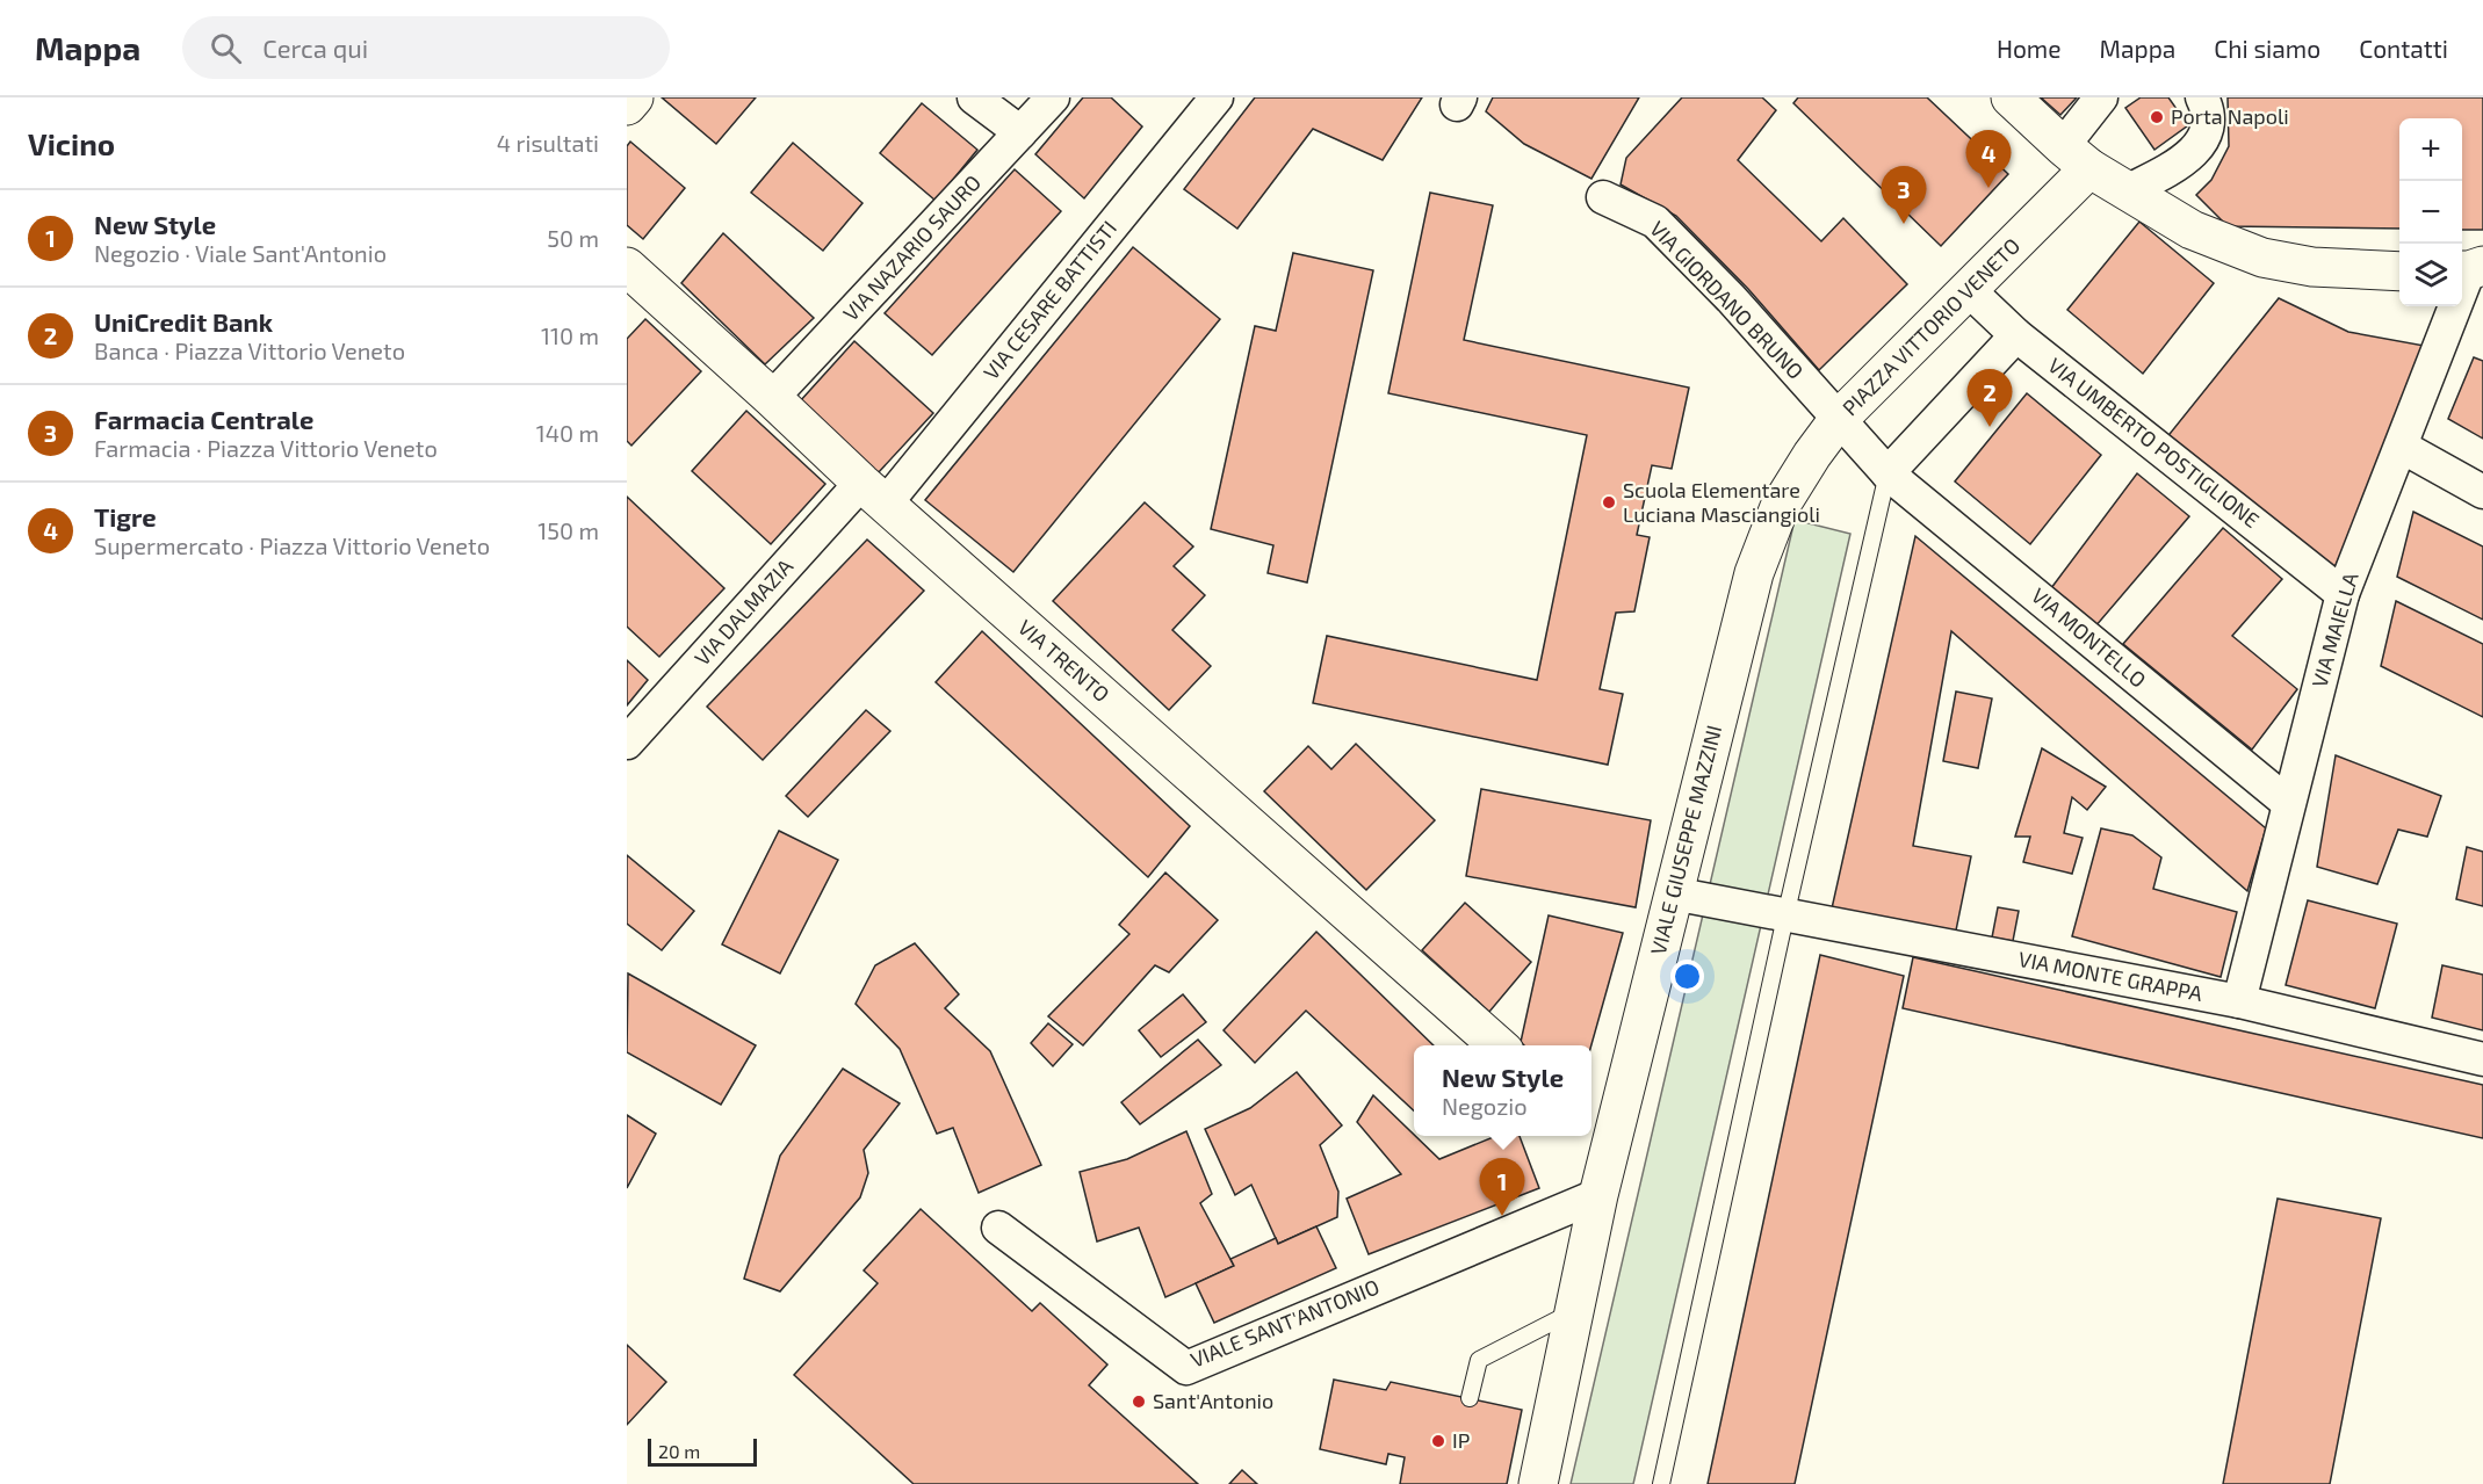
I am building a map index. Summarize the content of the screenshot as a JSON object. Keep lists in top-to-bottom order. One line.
{"streets":{"main road":["PIAZZA VITTORIO VENETO","VIA TRENTO","VIALE GIUSEPPE MAZZINI"],"street":["VIA NAZARIO SAURO","VIA CESARE BATTISTI","VIA GIORDANO BRUNO","VIA UMBERTO POSTIGLIONE","VIA DALMAZIA","VIA MAIELLA","VIA MONTELLO","VIA MONTE GRAPPA","VIALE SANT'ANTONIO"]},"crossings":[["VIA NAZARIO SAURO","VIA TRENTO"],["VIA CESARE BATTISTI","VIA DALMAZIA"],["VIA CESARE BATTISTI","VIA TRENTO"],["VIA GIORDANO BRUNO","PIAZZA VITTORIO VENETO"],["VIA GIORDANO BRUNO","VIALE GIUSEPPE MAZZINI"],["PIAZZA VITTORIO VENETO","VIA UMBERTO POSTIGLIONE"],["PIAZZA VITTORIO VENETO","VIA MONTELLO"],["PIAZZA VITTORIO VENETO","VIALE GIUSEPPE MAZZINI"],["VIA UMBERTO POSTIGLIONE","VIA MAIELLA"],["VIA DALMAZIA","VIA TRENTO"],["VIA MAIELLA","VIA MONTELLO"],["VIA MAIELLA","VIA MONTE GRAPPA"],["VIALE GIUSEPPE MAZZINI","VIA MONTE GRAPPA"],["VIALE GIUSEPPE MAZZINI","VIALE SANT'ANTONIO"]],"places":["Porta Napoli","Scuola Elementare Luciana Masciangioli","Sant'Antonio","IP"],"scale_bar":"20 m","page":{"header":"Mappa","search":"Cerca qui","nav":["Home","Mappa","Chi siamo","Contatti"],"heading":["Vicino","4 risultati"],"map_buttons":["+","−"],"pins":["4","3","2","1"],"list":[{"mark":"1","name":"New Style","note":"Negozio · Viale Sant'Antonio","value":"50 m"},{"mark":"2","name":"UniCredit Bank","note":"Banca · Piazza Vittorio Veneto","value":"110 m"},{"mark":"3","name":"Farmacia Centrale","note":"Farmacia · Piazza Vittorio Veneto","value":"140 m"},{"mark":"4","name":"Tigre","note":"Supermercato · Piazza Vittorio Veneto","value":"150 m"}],"popup":["New Style","Negozio"],"scale":"20 m"}}
